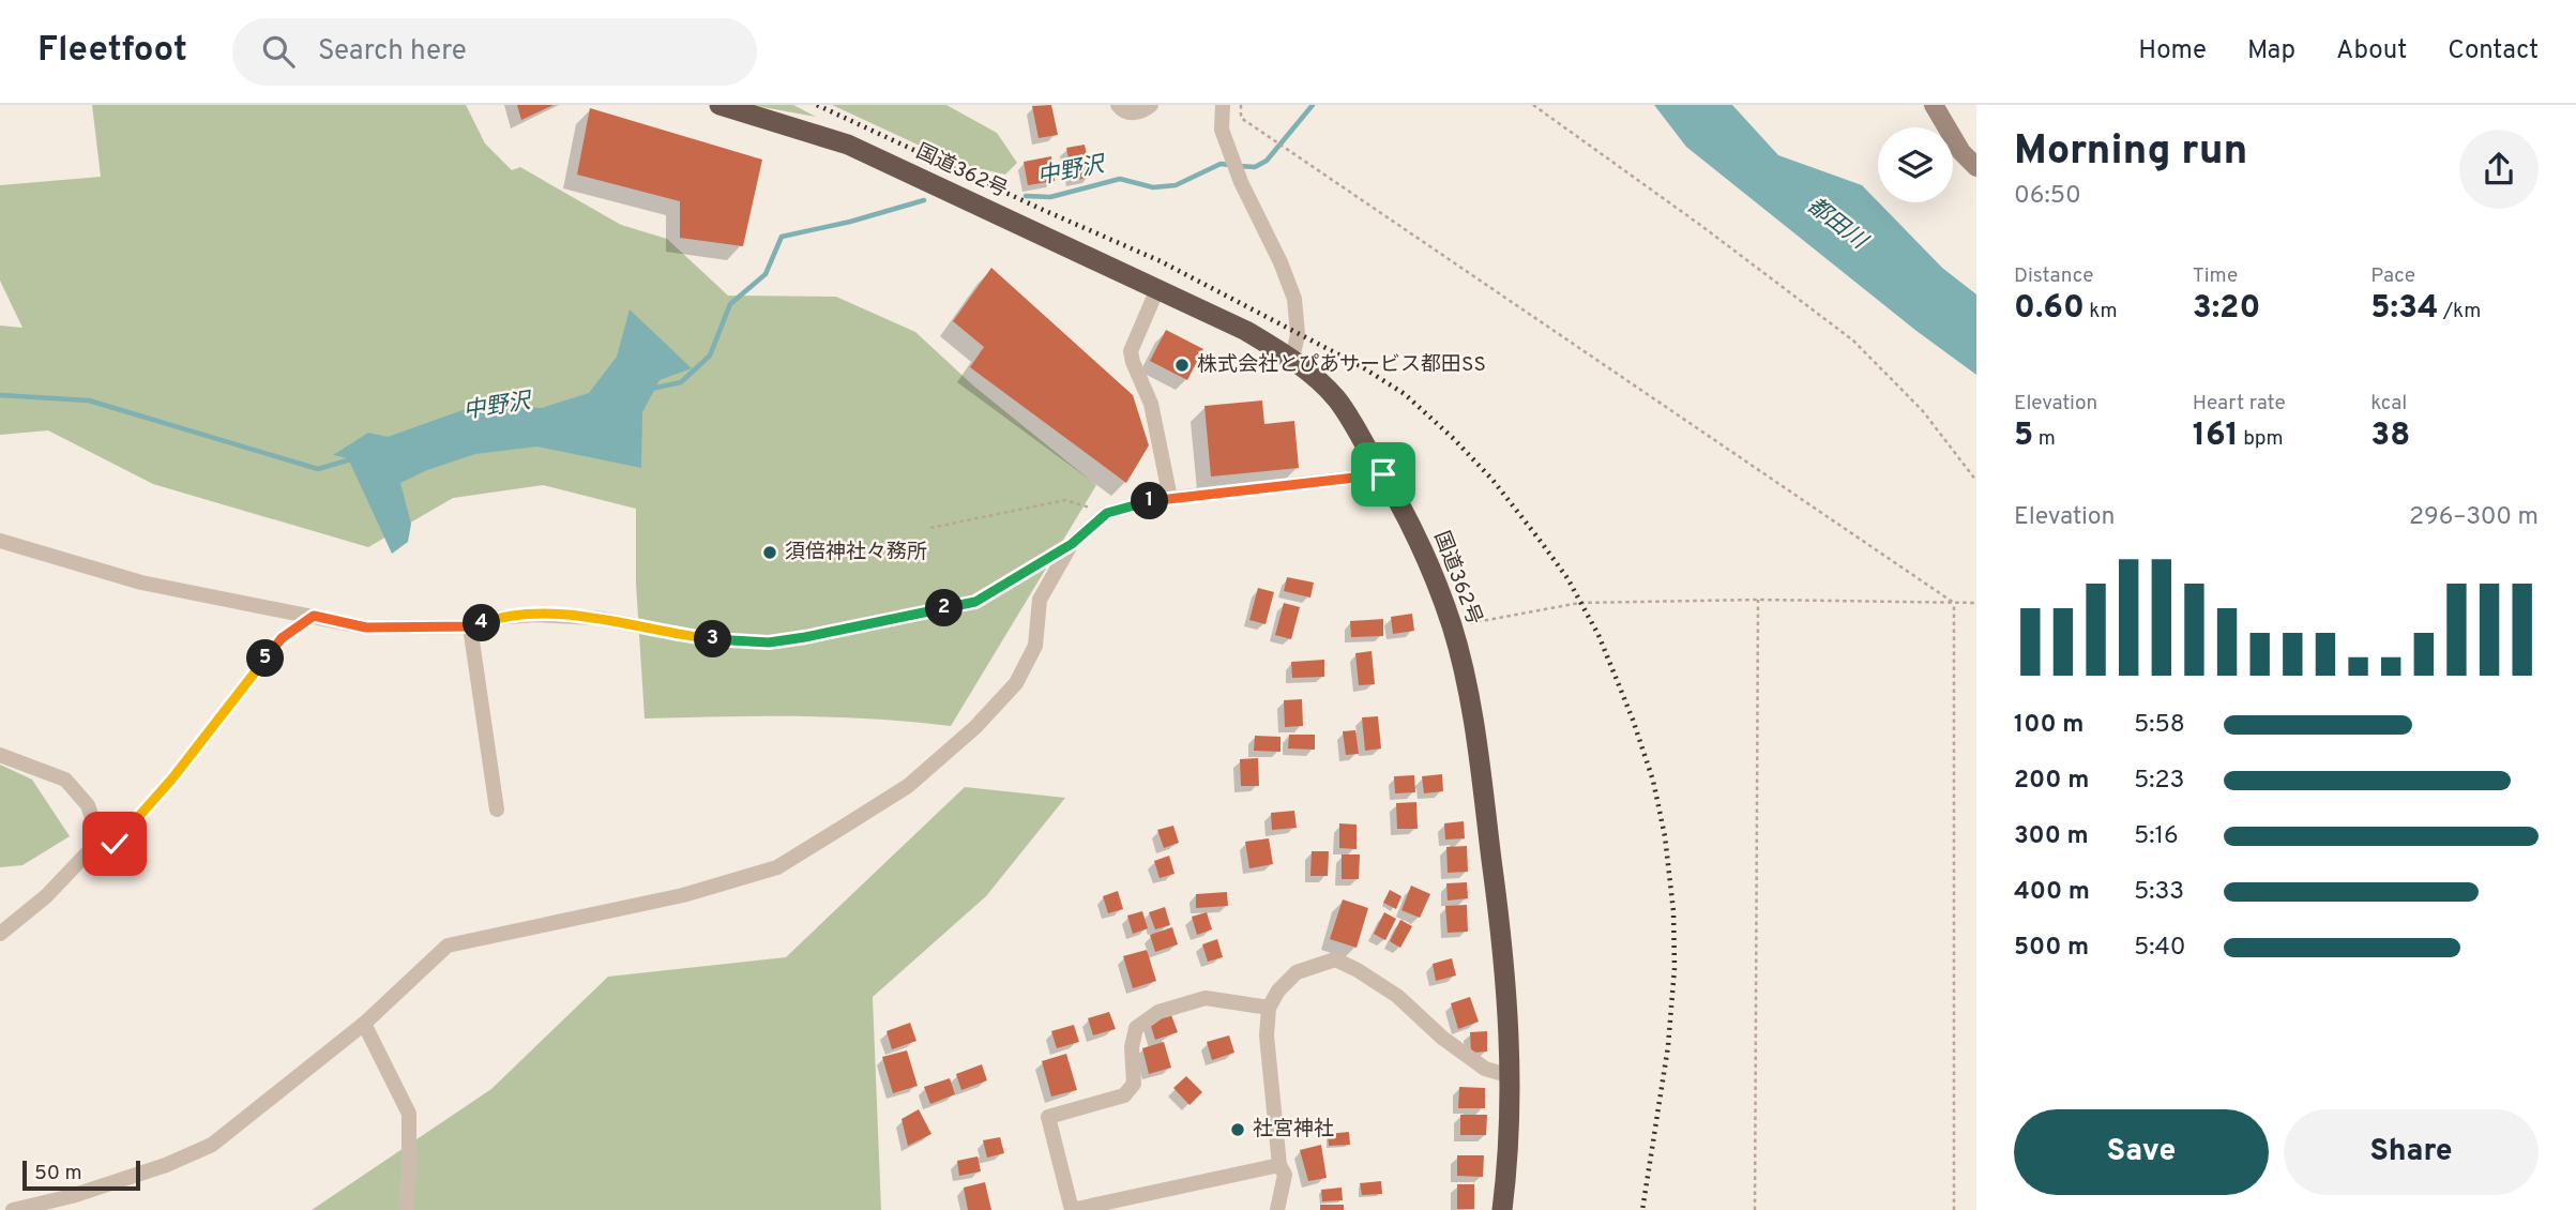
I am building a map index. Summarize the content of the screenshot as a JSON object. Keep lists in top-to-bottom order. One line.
{"streets":{"highway":["国道362号"]},"water":["中野沢","都田川"],"places":["株式会社とぴあサービス都田SS","須倍神社々務所","社宮神社"],"scale_bar":"50 m","page":{"header":"Fleetfoot","search":"Search here","nav":["Home","Map","About","Contact"],"heading":["Morning run","06:50"],"stats":[["Distance","0.60 km"],["Time","3:20"],["Pace","5:34 /km"],["Elevation","5 m"],["Heart rate","161 bpm"],["kcal","38"]],"pins":["1","2","4","3","5"],"chart":["Elevation","296–300 m"],"list":[{"name":"100 m","note":"5:58"},{"name":"200 m","note":"5:23"},{"name":"300 m","note":"5:16"},{"name":"400 m","note":"5:33"},{"name":"500 m","note":"5:40"}],"buttons":["Save","Share"],"scale":"50 m"}}
